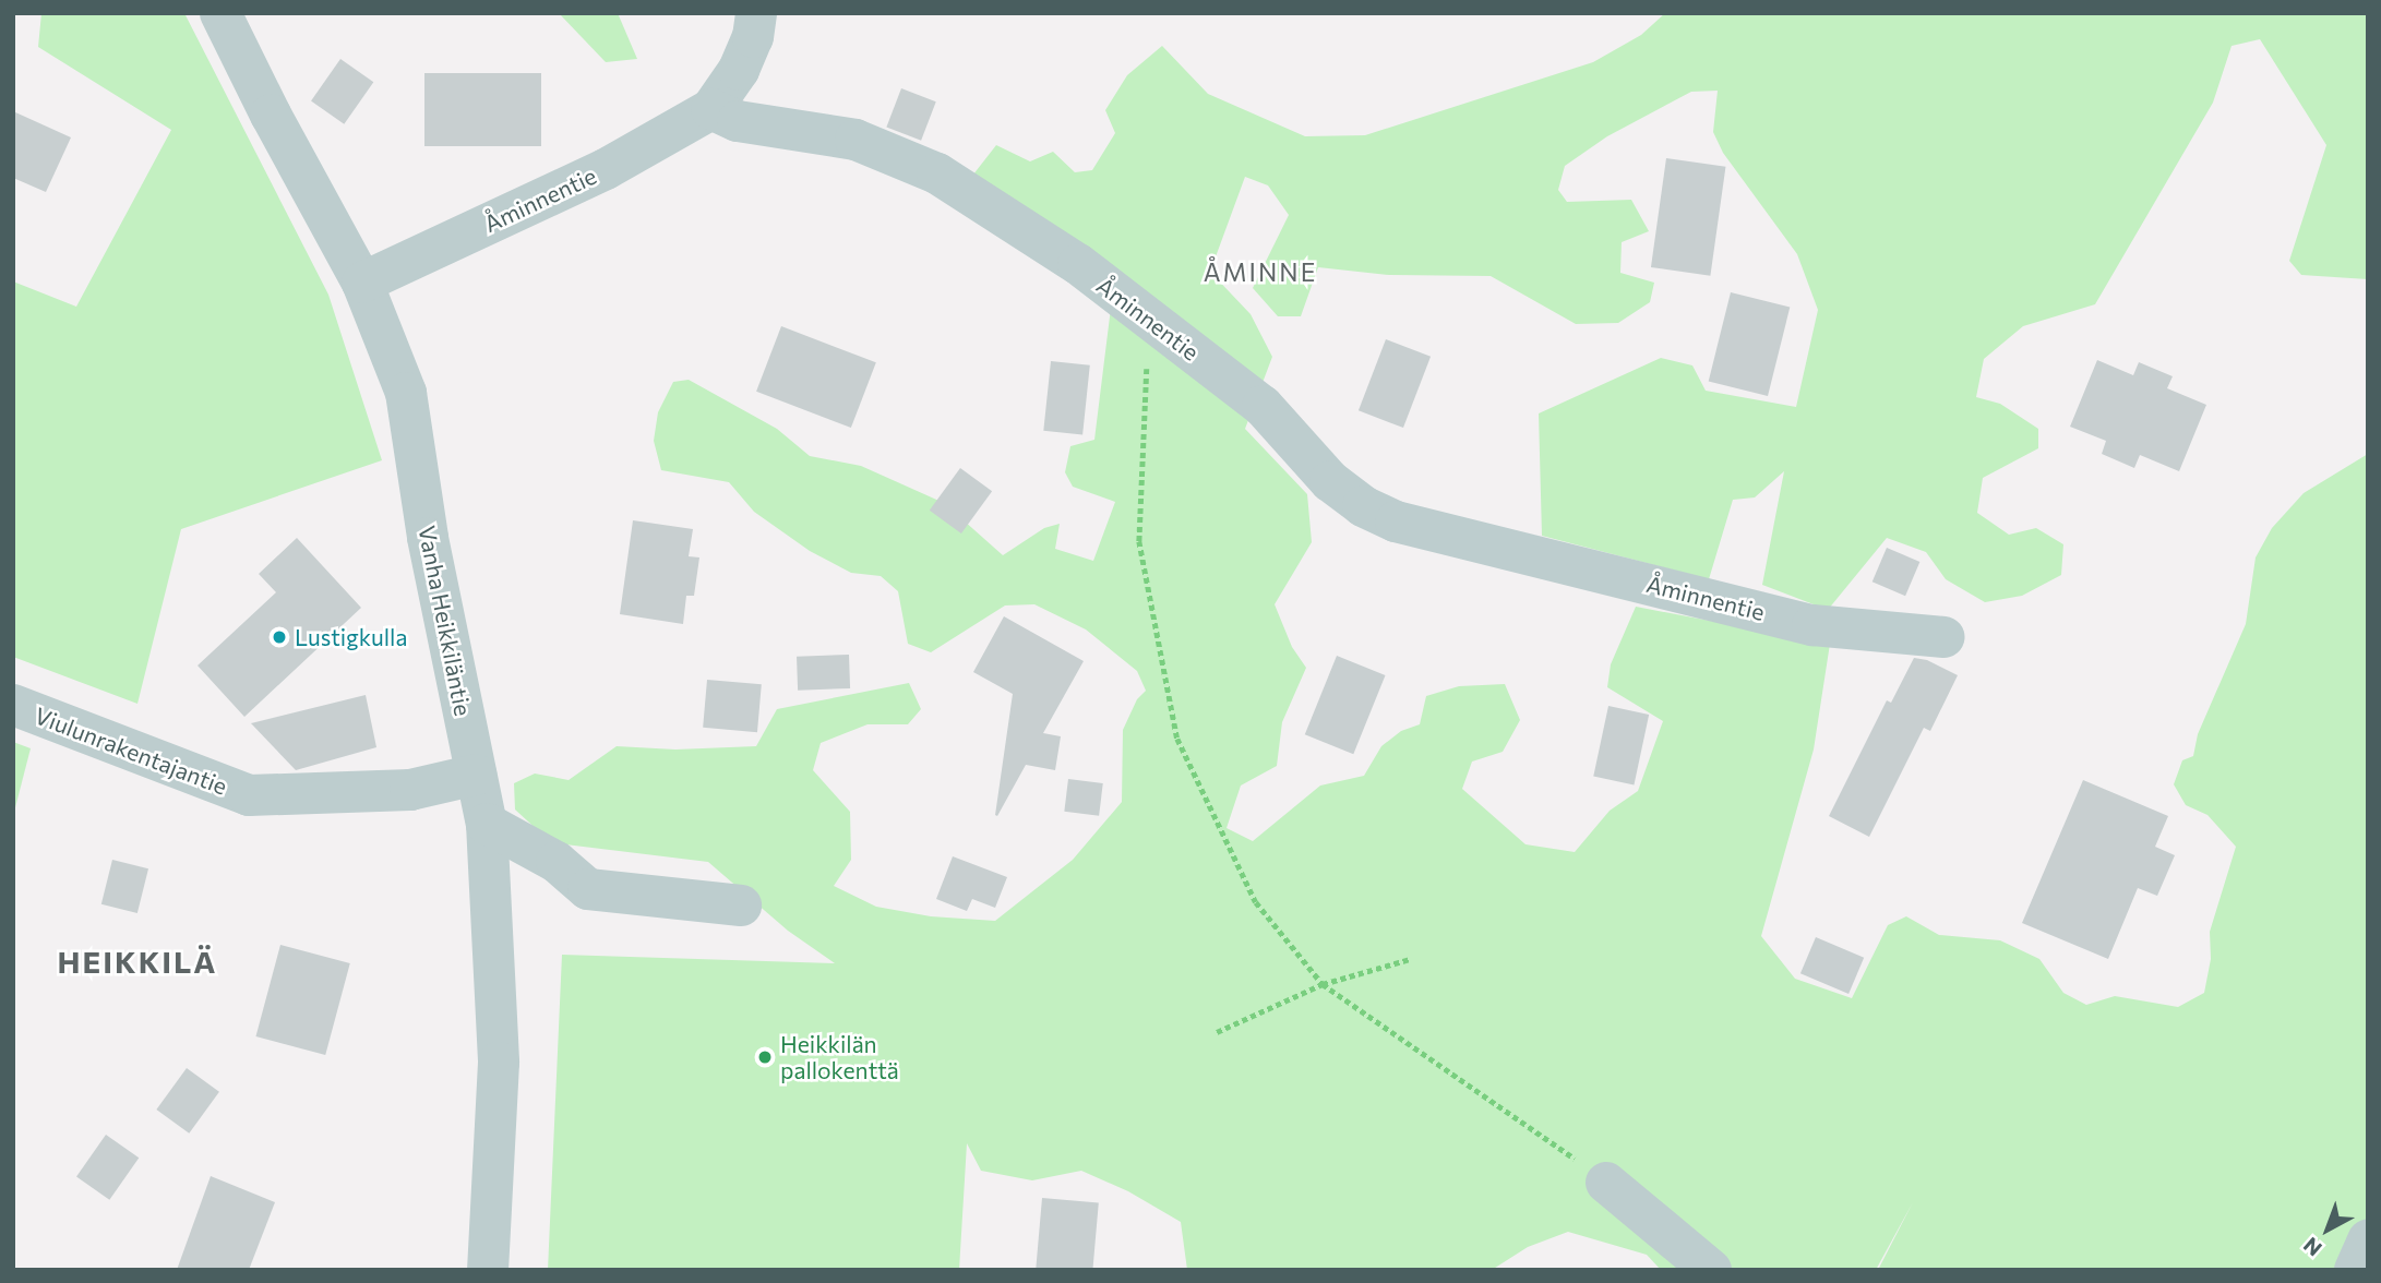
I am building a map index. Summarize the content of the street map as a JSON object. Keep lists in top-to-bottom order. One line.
{"streets":{"street":["Åminnentie","Vanha Heikkiläntie","Viulunrakentajantie"]},"crossings":[["Åminnentie","Vanha Heikkiläntie"],["Vanha Heikkiläntie","Viulunrakentajantie"]],"districts":["ÅMINNE","HEIKKILÄ"],"places":["Lustigkulla","Heikkilän pallokenttä"],"north":"bottom left"}
